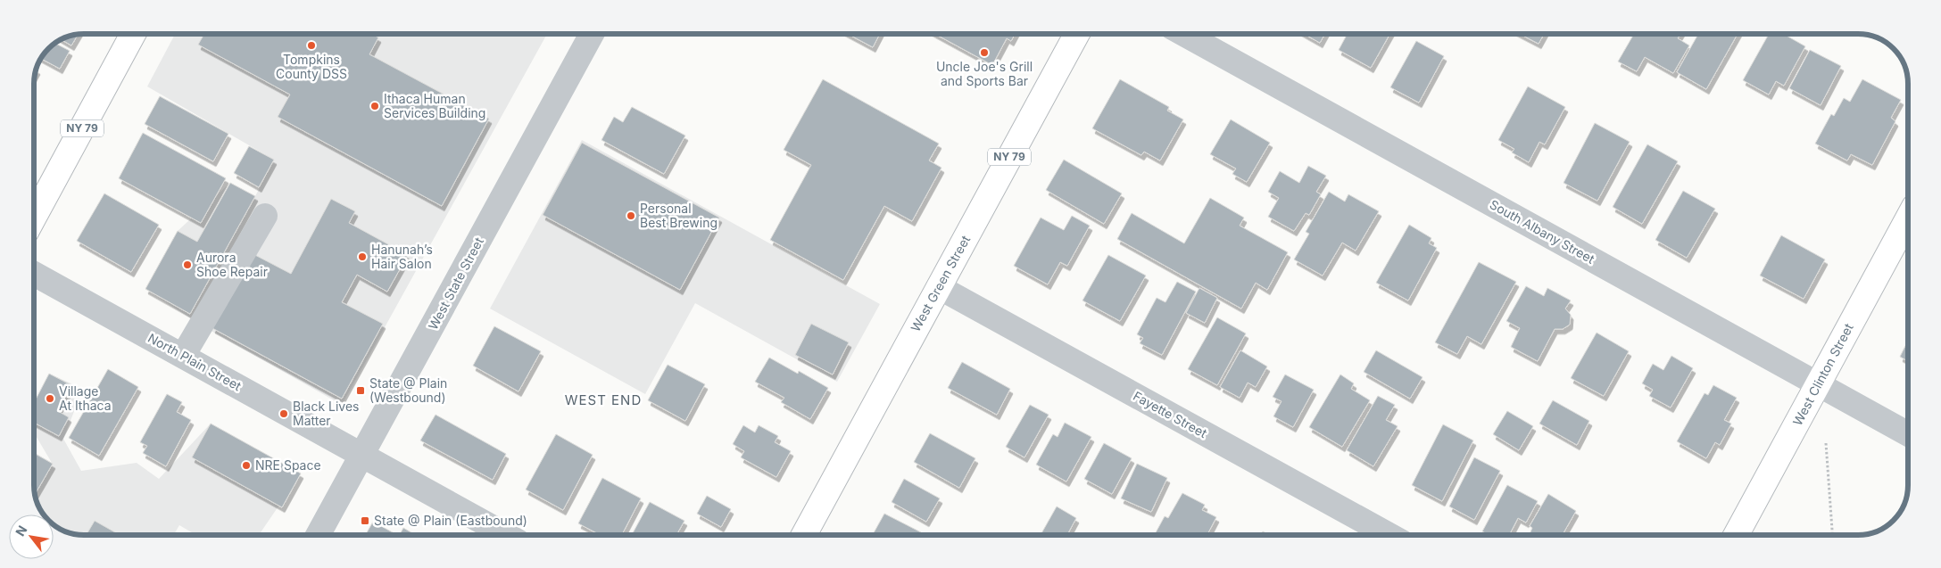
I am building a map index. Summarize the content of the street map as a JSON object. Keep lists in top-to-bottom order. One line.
{"streets":{"main road":["NY 79","West Green Street","West Clinton Street"],"street":["South Albany Street","West State Street","North Plain Street","Fayette Street"]},"crossings":[["South Albany Street","West Clinton Street"],["West State Street","North Plain Street"],["West Green Street","Fayette Street"]],"districts":["WEST END"],"places":{"other":["Tompkins County DSS","Uncle Joe's Grill and Sports Bar","Ithaca Human Services Building","Personal Best Brewing","Hanunah’s Hair Salon","Aurora Shoe Repair","Village At Ithaca","Black Lives Matter","NRE Space"],"transit":["State @ Plain (Westbound)","State @ Plain (Eastbound)"]},"north":"top left"}
